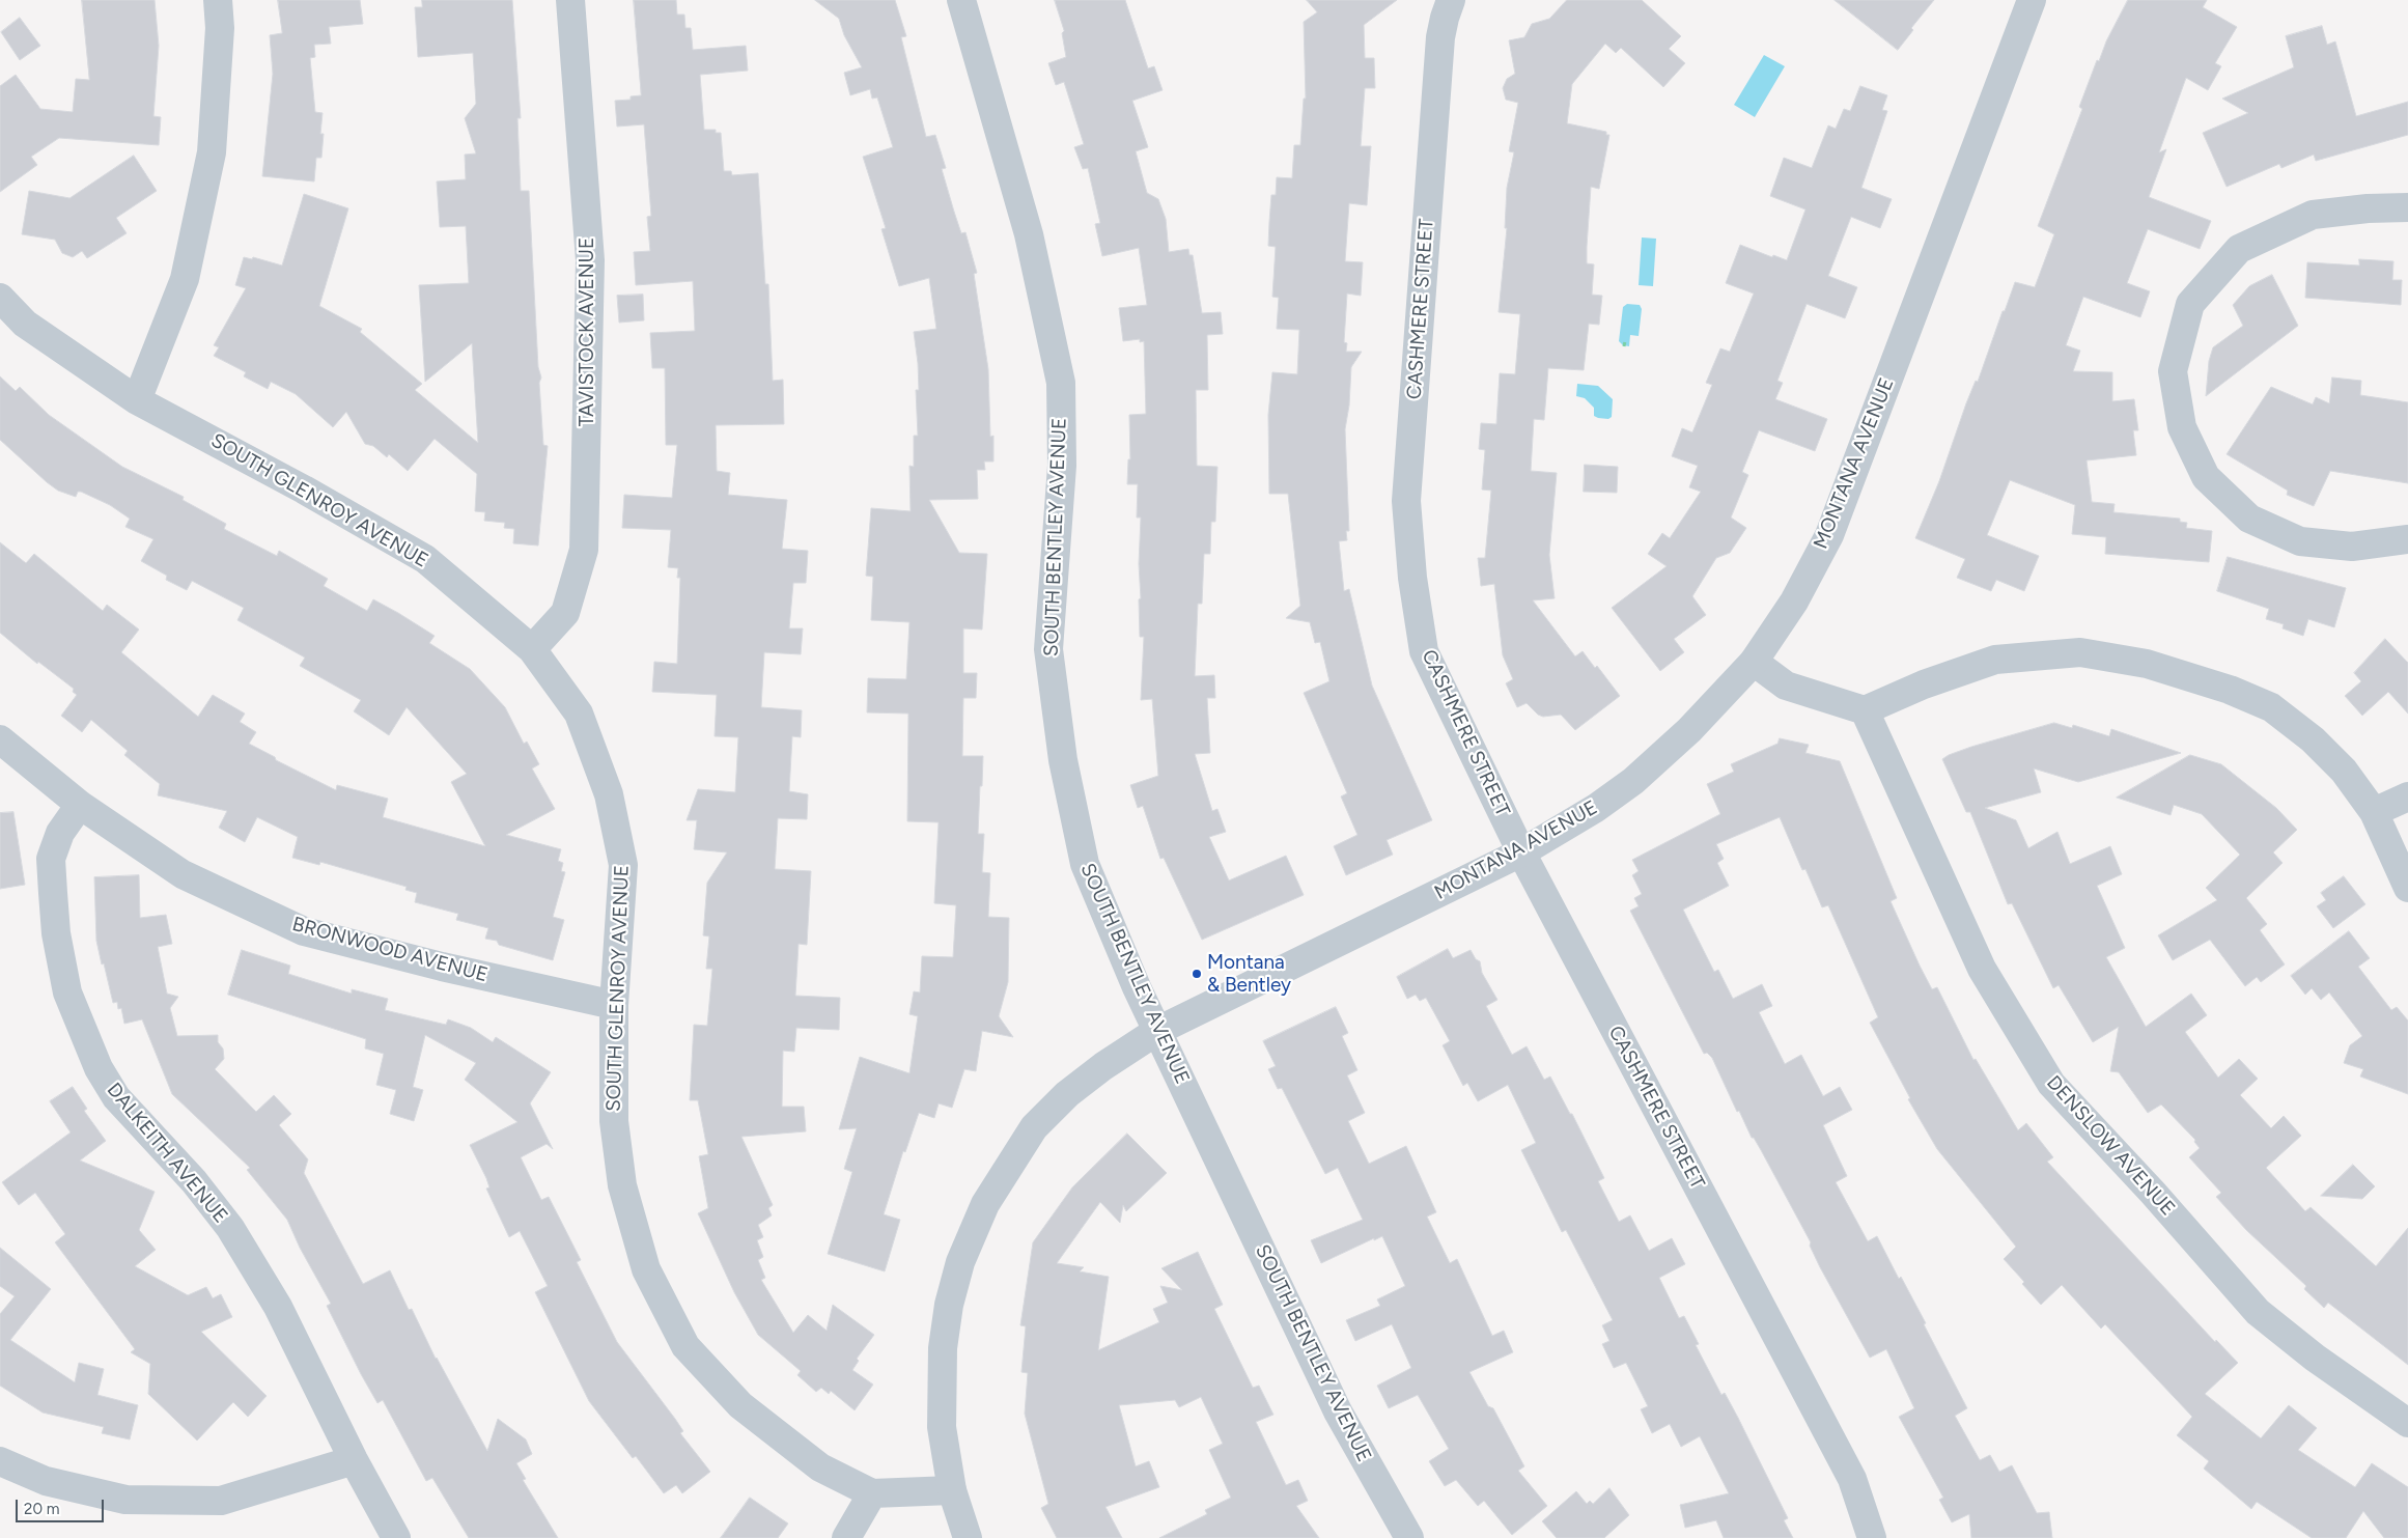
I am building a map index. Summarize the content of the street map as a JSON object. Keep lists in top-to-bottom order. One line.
{"streets":{"street":["CASHMERE STREET","TAVISTOCK AVENUE","MONTANA AVENUE","SOUTH GLENROY AVENUE","SOUTH BENTLEY AVENUE","BRONWOOD AVENUE","DENSLOW AVENUE","DALKEITH AVENUE"]},"crossings":[["CASHMERE STREET","MONTANA AVENUE"],["TAVISTOCK AVENUE","SOUTH GLENROY AVENUE"],["MONTANA AVENUE","SOUTH GLENROY AVENUE"],["MONTANA AVENUE","SOUTH BENTLEY AVENUE"],["SOUTH GLENROY AVENUE","BRONWOOD AVENUE"],["BRONWOOD AVENUE","DALKEITH AVENUE"]],"places":["Montana & Bentley"],"scale_bar":"20 m"}
